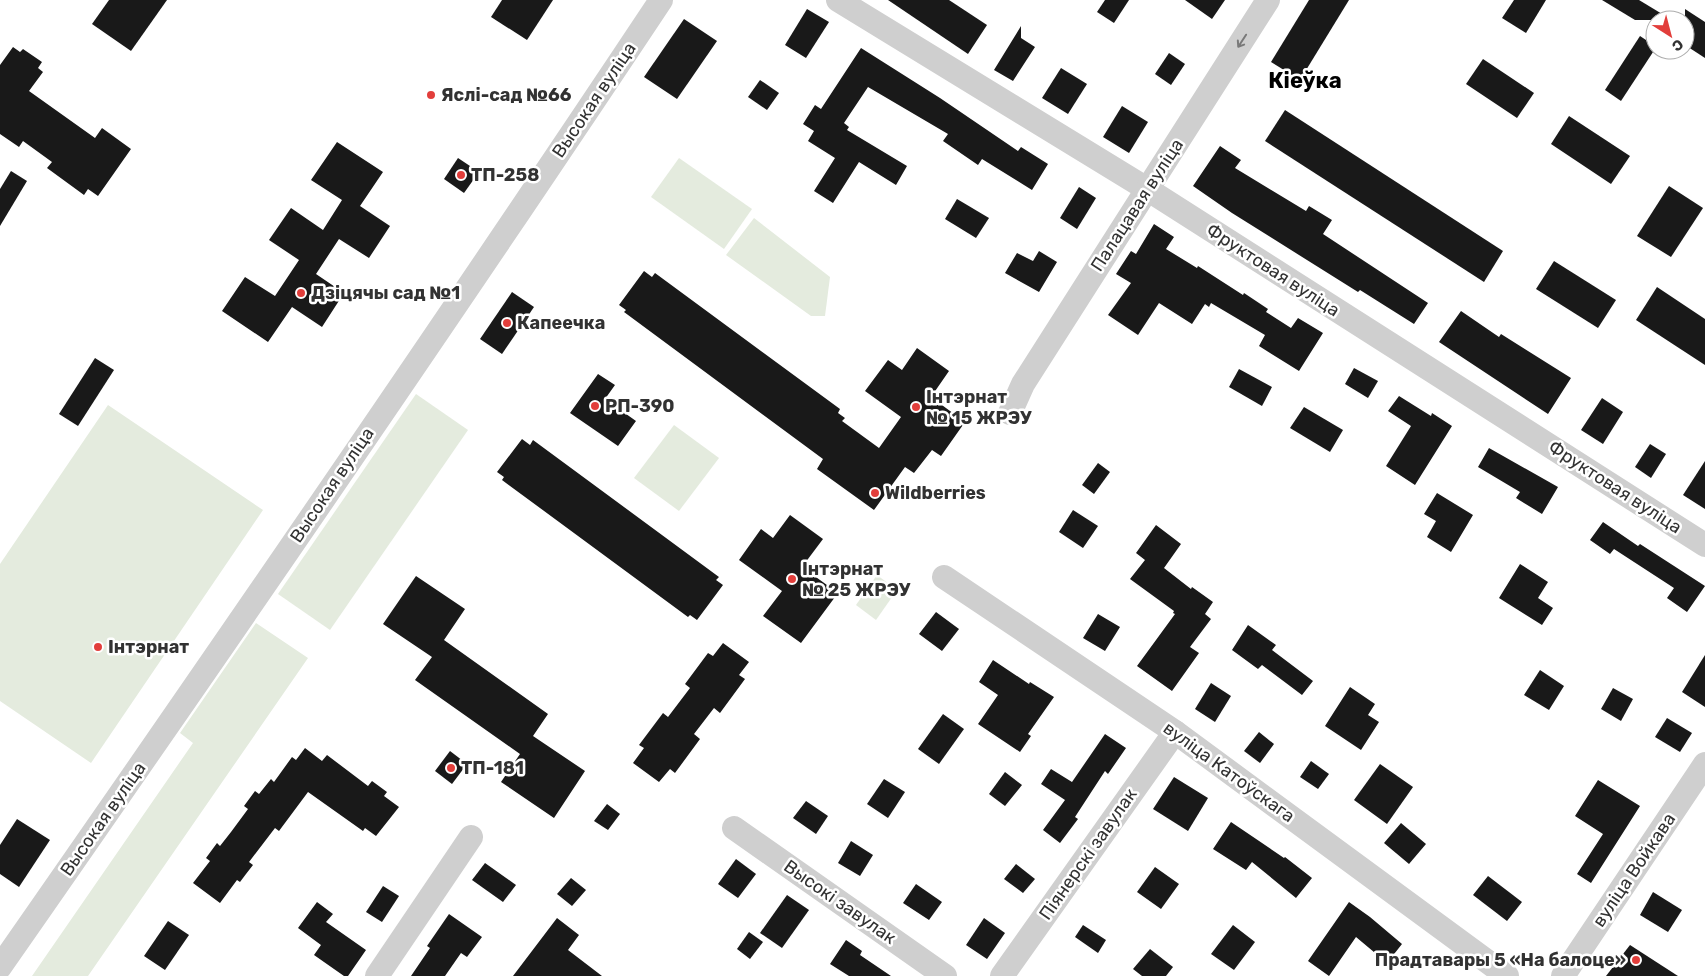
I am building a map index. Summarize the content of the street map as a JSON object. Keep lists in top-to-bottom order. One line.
{"streets":{"street":["Высокая вуліца","Палацавая вуліца","Фруктовая вуліца","вуліца Катоўскага","Піянерскі завулак","вуліца Войкава","Высокі завулак"]},"crossings":[["Палацавая вуліца","Фруктовая вуліца"],["вуліца Катоўскага","Піянерскі завулак"]],"one_way":["Палацавая вуліца"],"districts":["Кіеўка"],"places":["Яслі-сад №66","ТП-258","Дзіцячы сад №1","Капеечка","РП-390","Інтэрнат № 15 ЖРЭУ","Wildberries","Інтэрнат № 25 ЖРЭУ","Інтэрнат","ТП-181","Прадтавары 5 «На балоце»"],"north":"bottom right"}
